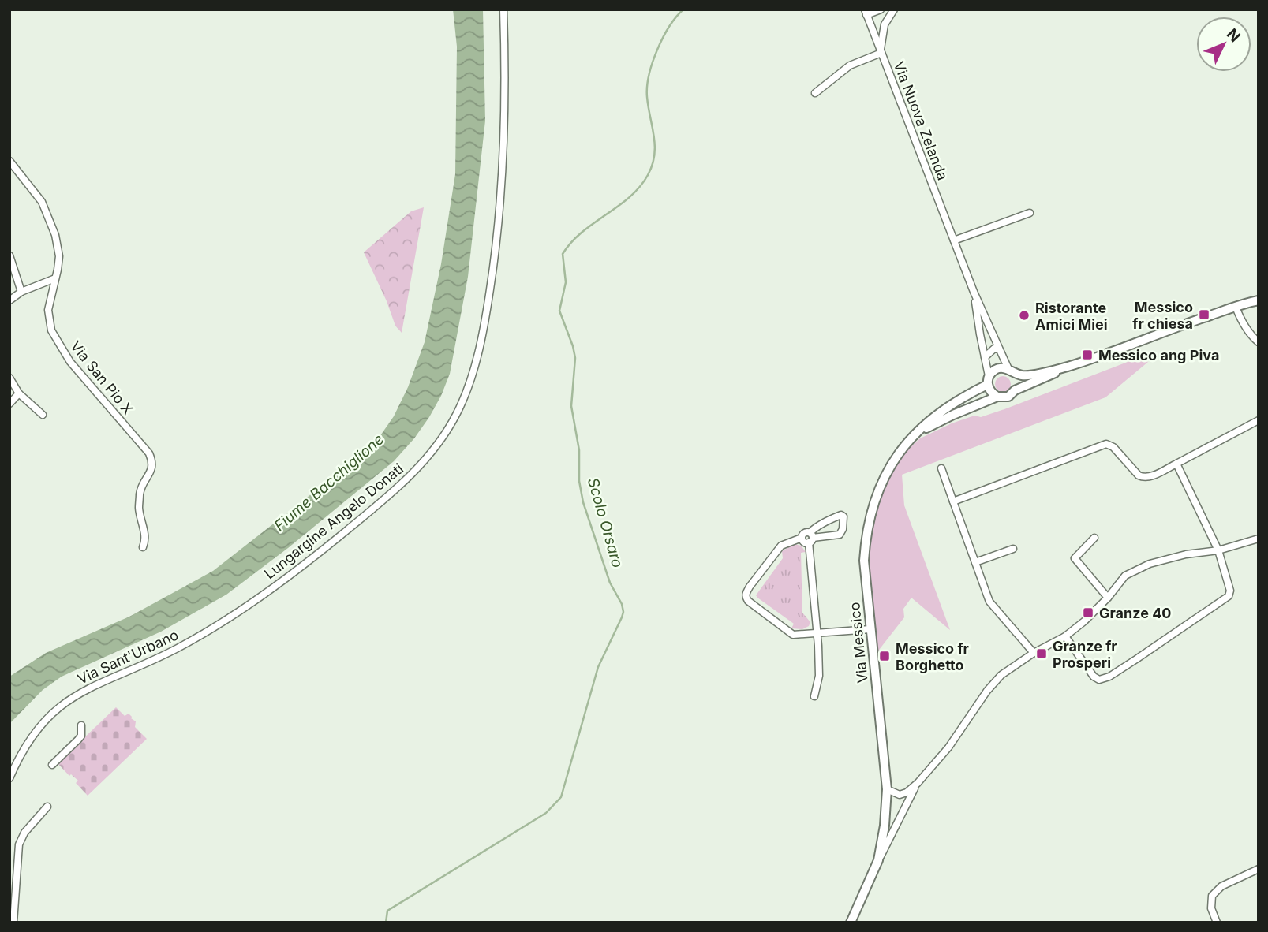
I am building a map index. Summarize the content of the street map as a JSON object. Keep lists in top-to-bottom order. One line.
{"streets":{"street":["Via Nuova Zelanda","Via San Pio X","Lungargine Angelo Donati","Via Messico","Via Sant'Urbano"]},"crossings":[["Via Nuova Zelanda","Via Messico"],["Lungargine Angelo Donati","Via Sant'Urbano"]],"water":["Fiume Bacchiglione","Scolo Orsaro"],"places":{"transit":["Messico fr chiesa","Messico ang Piva","Granze 40","Granze fr Prosperi","Messico fr Borghetto"],"other":["Ristorante Amici Miei"]},"north":"top right"}
